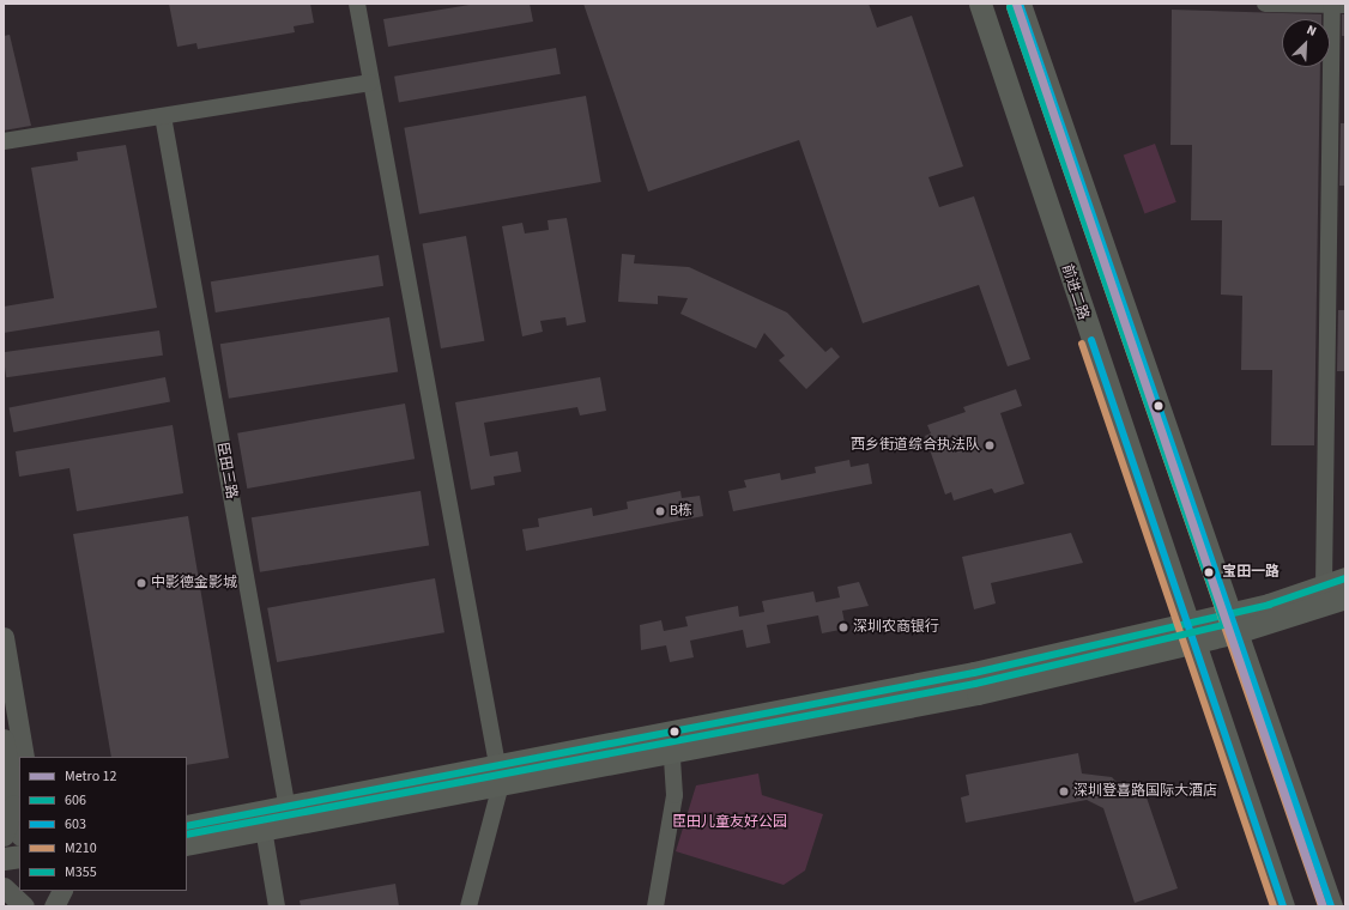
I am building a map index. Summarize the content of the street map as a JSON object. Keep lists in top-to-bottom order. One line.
{"streets":{"main road":["前进二路"],"street":["臣田三路"]},"parks":["臣田儿童友好公园"],"places":["西乡街道综合执法队","B栋","宝田一路","中影德金影城","深圳农商银行","深圳登喜路国际大酒店"],"lines":["metro line 12","transit line 603","transit line M210","transit line M355","transit line 606"],"legend":["Metro 12","606","603","M210","M355"],"north":"top right"}
